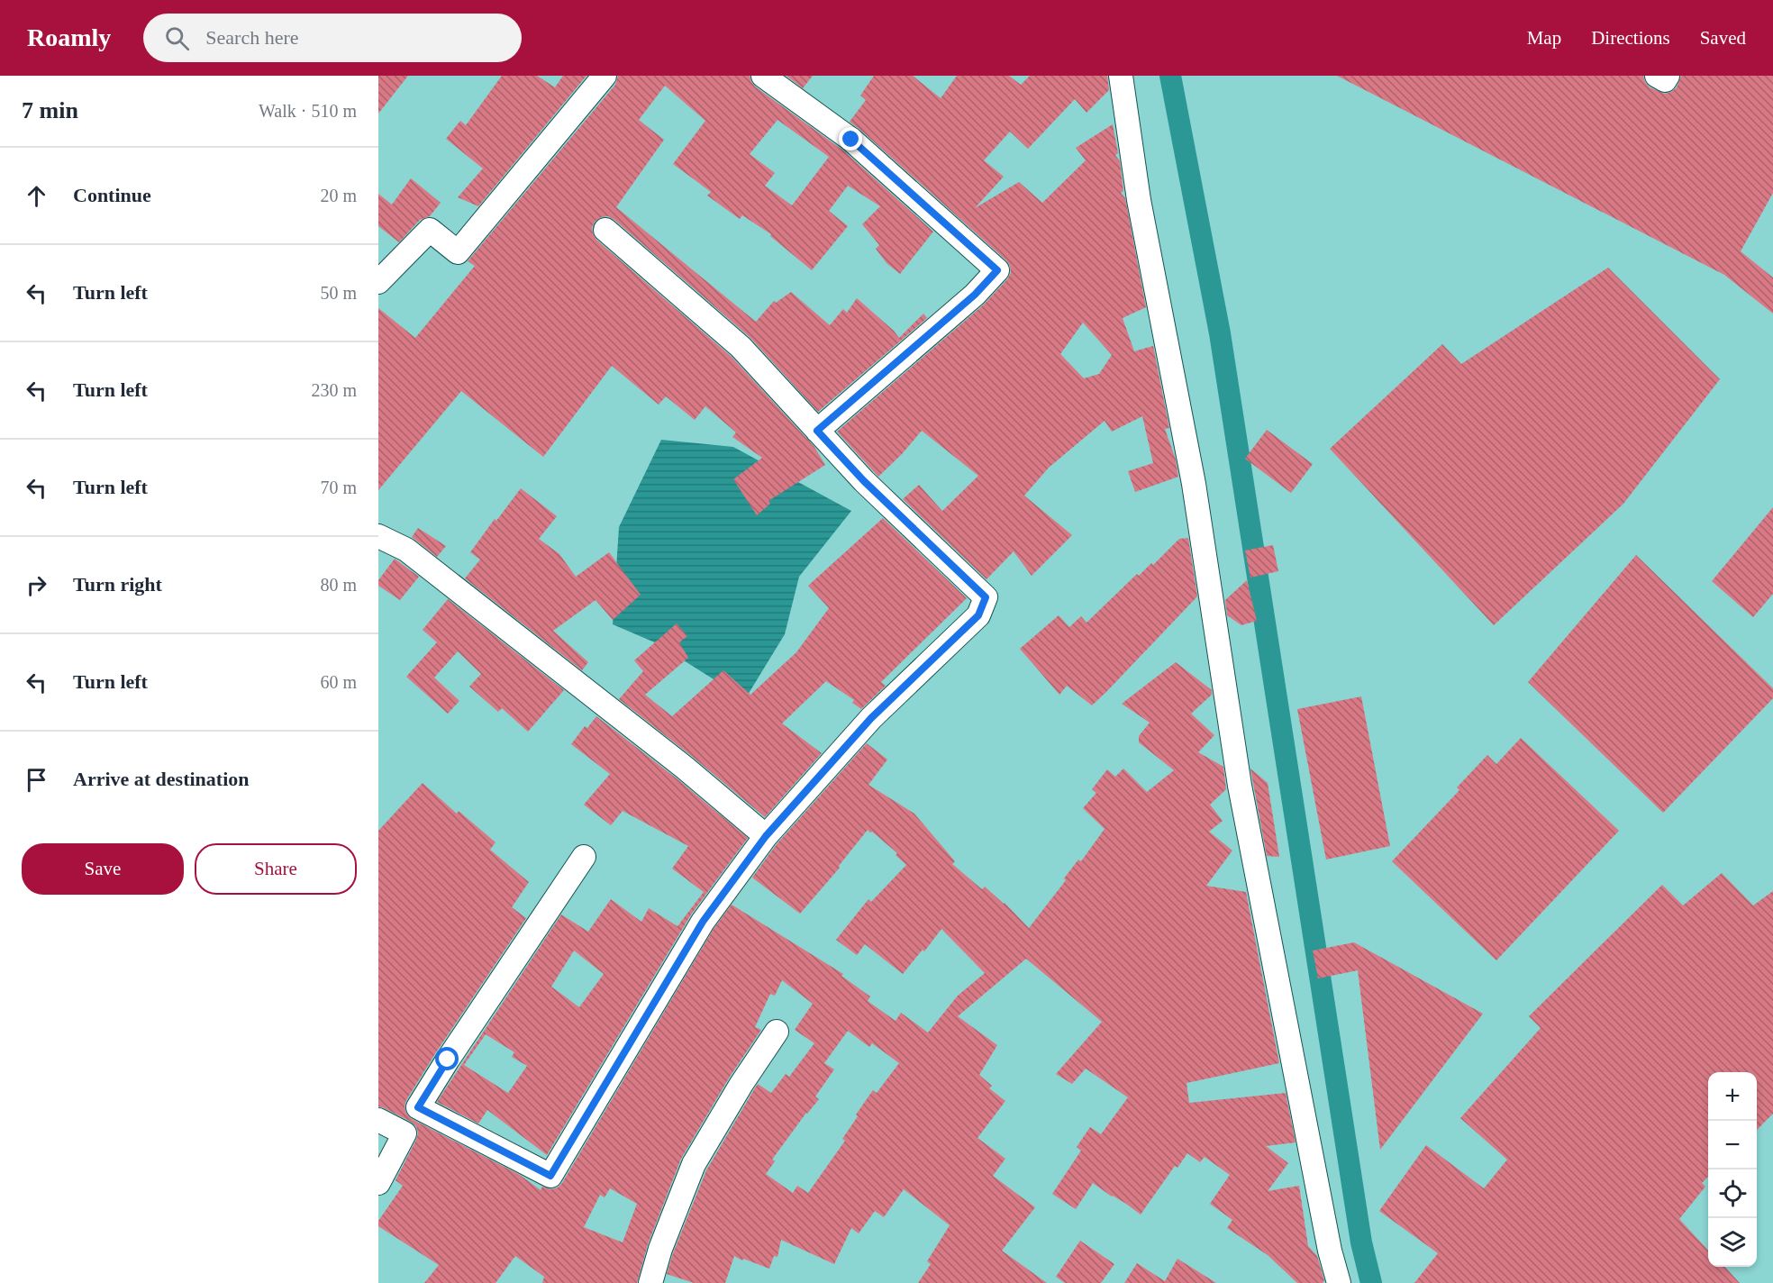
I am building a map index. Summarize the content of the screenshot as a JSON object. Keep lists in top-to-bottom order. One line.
{"page":{"header":"Roamly","search":"Search here","nav":["Map","Directions","Saved"],"heading":["7 min","Walk · 510 m"],"list":[["Continue","20 m"],["Turn left","50 m"],["Turn left","230 m"],["Turn left","70 m"],["Turn right","80 m"],["Turn left","60 m"],"Arrive at destination"],"buttons":["Save","Share"],"map_buttons":["+","−"]}}
